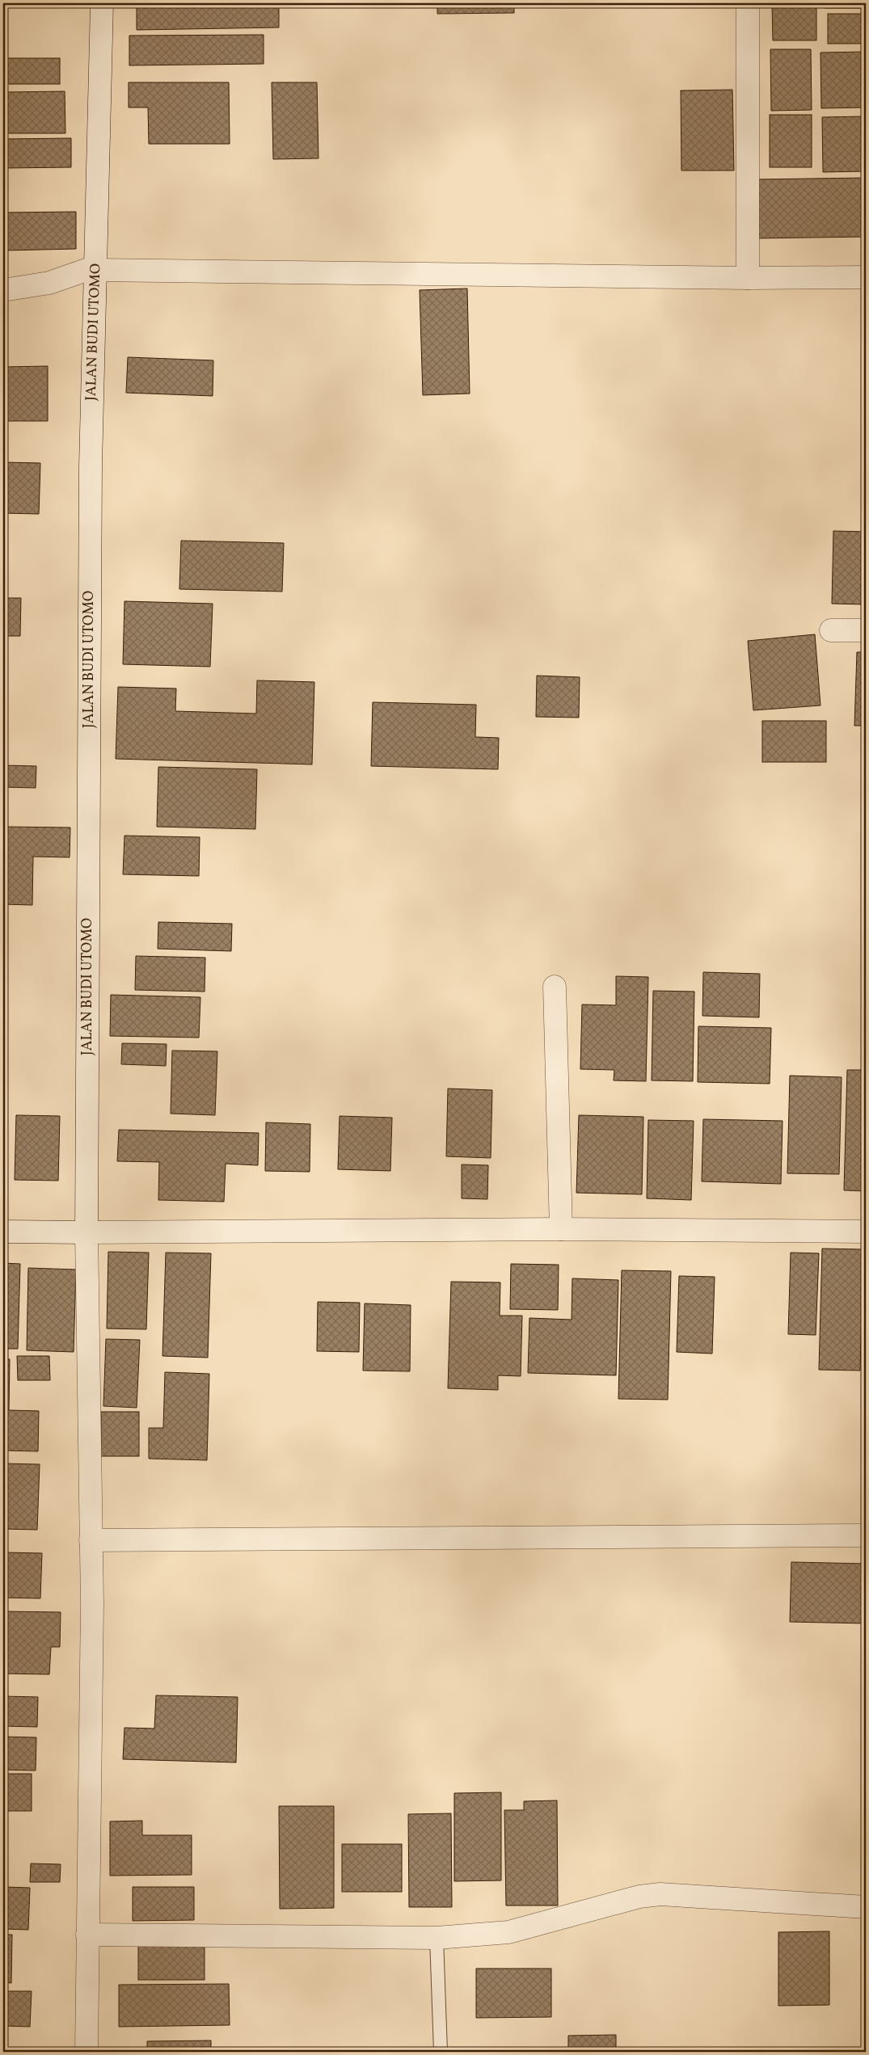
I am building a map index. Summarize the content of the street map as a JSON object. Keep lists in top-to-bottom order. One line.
{"streets":{"street":["JALAN BUDI UTOMO"]}}
